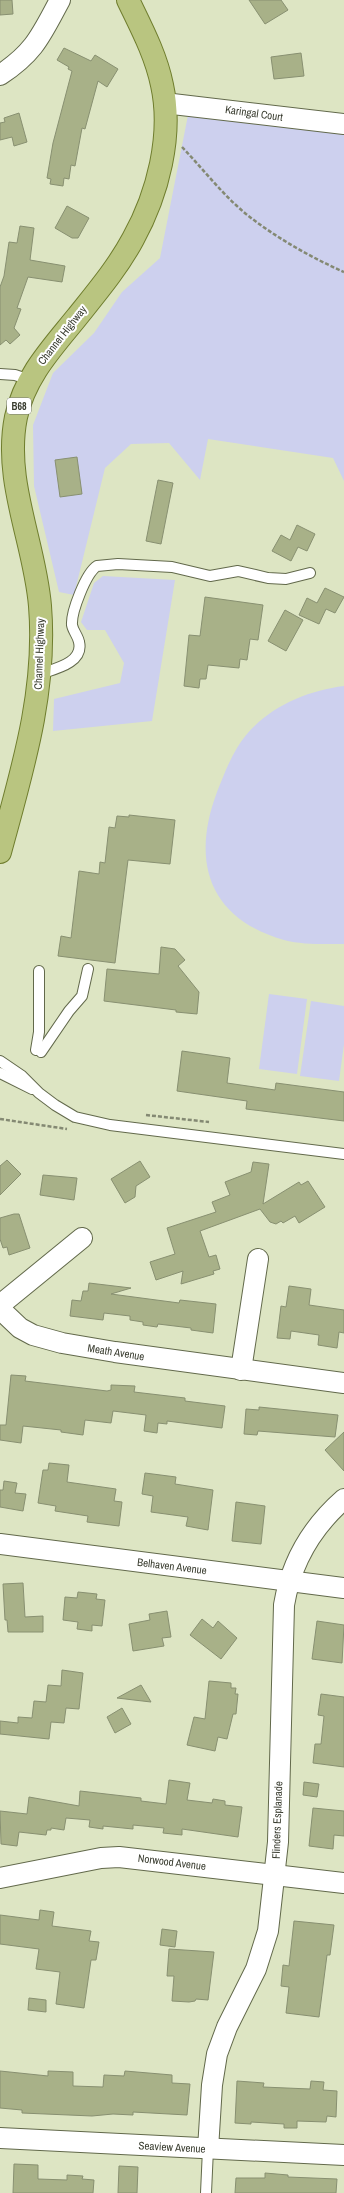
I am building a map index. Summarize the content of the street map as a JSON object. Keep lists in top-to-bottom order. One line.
{"streets":{"main road":["Channel Highway","B68"],"street":["Karingal Court","Meath Avenue","Belhaven Avenue","Flinders Esplanade","Norwood Avenue","Seaview Avenue"]},"crossings":[["Karingal Court","Channel Highway"],["Belhaven Avenue","Flinders Esplanade"],["Flinders Esplanade","Norwood Avenue"],["Flinders Esplanade","Seaview Avenue"]]}
